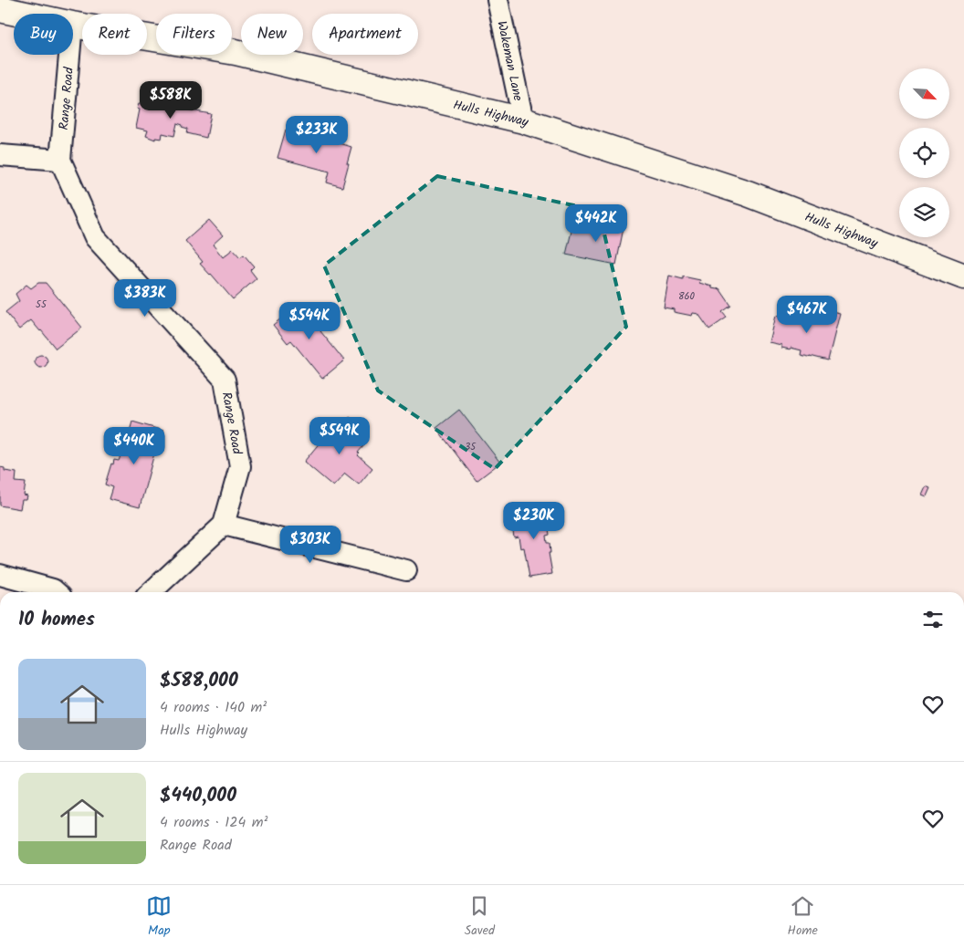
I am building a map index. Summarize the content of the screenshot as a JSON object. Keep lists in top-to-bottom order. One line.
{"streets":{"street":["Wakeman Lane","Range Road","Hulls Highway"]},"crossings":[["Wakeman Lane","Hulls Highway"]],"house_numbers":["860","55","35"],"north":"bottom right","page":{"chip":["Buy","Rent","Filters","New","Apartment"],"price":["$588K","$233K","$442K","$383K","$467K","$544K","$549K","$440K","$230K","$303K"],"heading":"10 homes","list":[{"name":"$588,000","note":"4 rooms · 140 m² · Hulls Highway"},{"name":"$440,000","note":"4 rooms · 124 m² · Range Road"}],"tabs":["Map","Saved","Home"]}}
